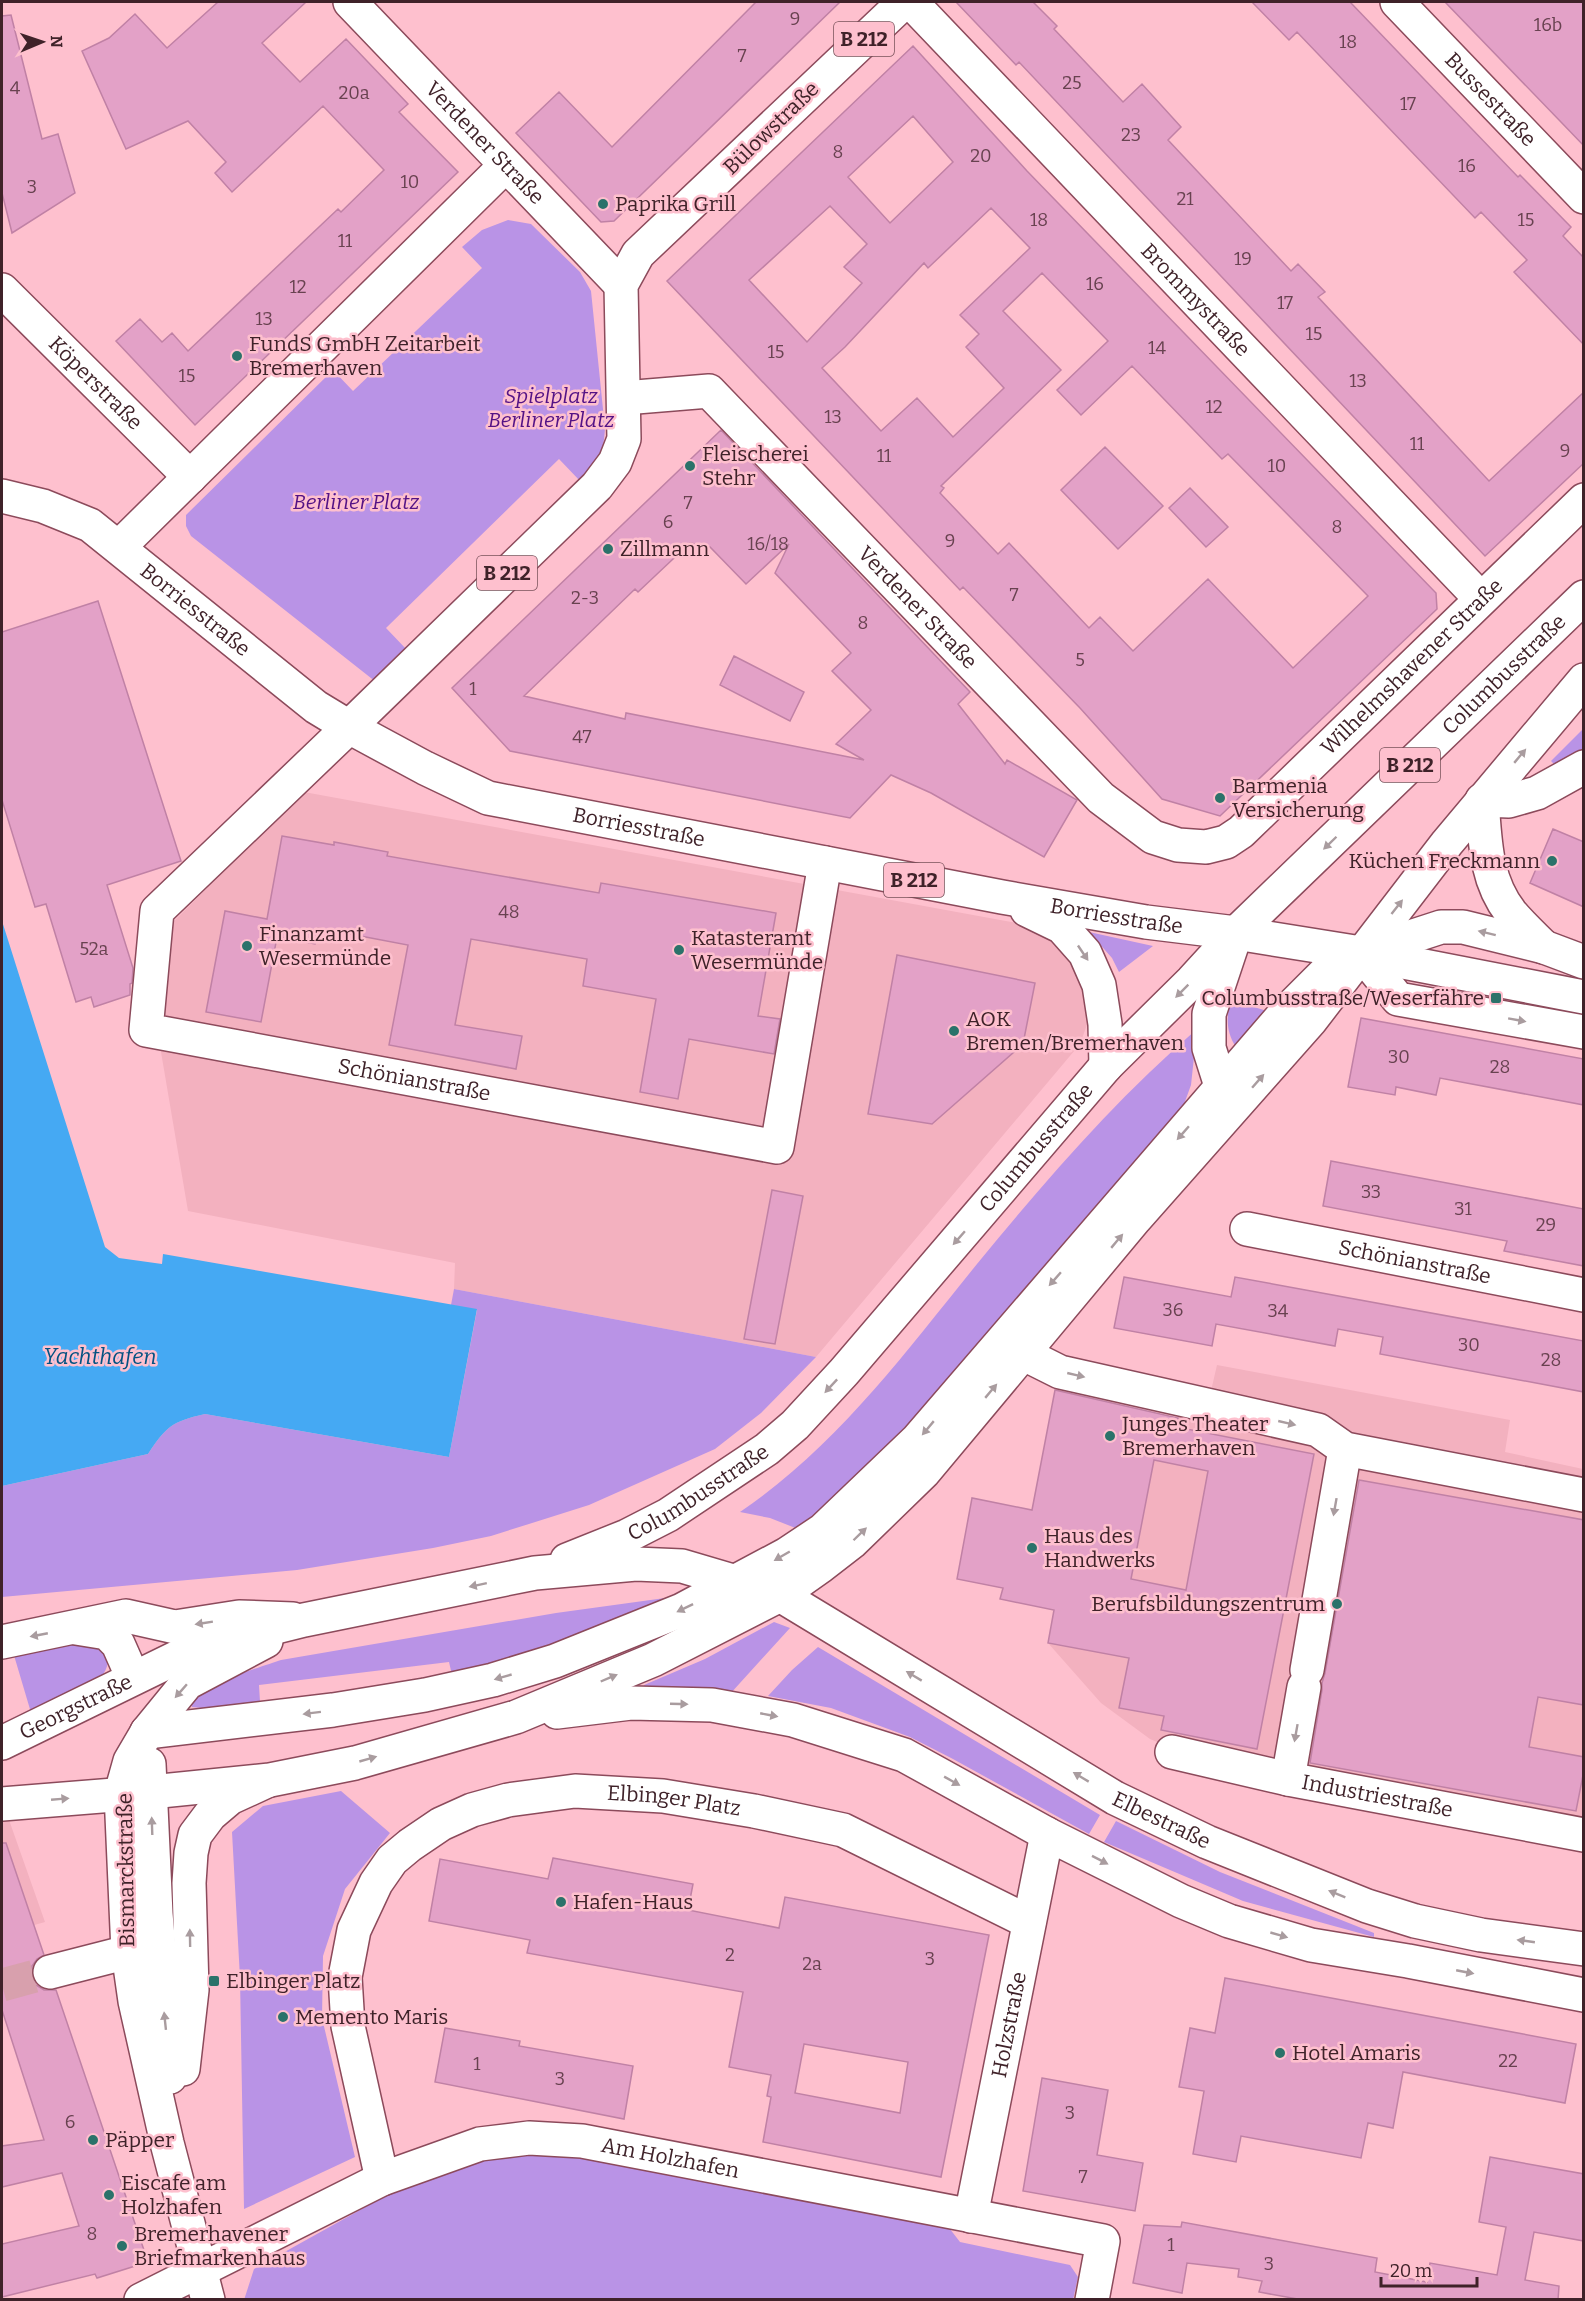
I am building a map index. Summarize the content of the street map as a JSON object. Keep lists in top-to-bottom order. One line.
{"streets":{"street":["B 212","Bussestraße","Bülowstraße","Verdener Straße","Brommystraße","Köperstraße","Borriesstraße","Wilhelmshavener Straße","Columbusstraße","Schönianstraße","Georgstraße","Industriestraße","Elbinger Platz","Elbestraße","Bismarckstraße","Holzstraße","Am Holzhafen"]},"crossings":[["B 212","Bülowstraße"],["B 212","Verdener Straße"],["B 212","Borriesstraße"],["B 212","Schönianstraße"],["Bülowstraße","Verdener Straße"],["Verdener Straße","Wilhelmshavener Straße"],["Brommystraße","Wilhelmshavener Straße"],["Borriesstraße","Columbusstraße"],["Borriesstraße","Schönianstraße"],["Georgstraße","Bismarckstraße"],["Elbinger Platz","Holzstraße"],["Elbinger Platz","Am Holzhafen"],["Bismarckstraße","Am Holzhafen"],["Holzstraße","Am Holzhafen"]],"water":["Yachthafen"],"parks":["Spielplatz Berliner Platz","Berliner Platz"],"places":{"other":["Paprika Grill","FundS GmbH Zeitarbeit Bremerhaven","Fleischerei Stehr","Zillmann","Barmenia Versicherung","Küchen Freckmann","Finanzamt Wesermünde","Katasteramt Wesermünde","AOK Bremen/Bremerhaven","Junges Theater Bremerhaven","Haus des Handwerks","Berufsbildungszentrum","Hafen-Haus","Memento Maris","Hotel Amaris","Päpper","Eiscafe am Holzhafen","Bremerhavener Briefmarkenhaus"],"transit":["Columbusstraße/Weserfähre","Elbinger Platz"]},"house_numbers":["9","16b","18","7","25","4","20a","17","23","8","20","16","10","3","21","18","15","11","19","16","12","17","13","15","14","15","15","13","12","13","11","9","11","10","7","6","8","9","16/18","7","2-3","8","5","1","47","48","52a","30","28","33","31","29","36","34","30","28","2","3","2a","22","1","3","3","6","7","8","1","3"],"scale_bar":"20 m","north":"right"}
